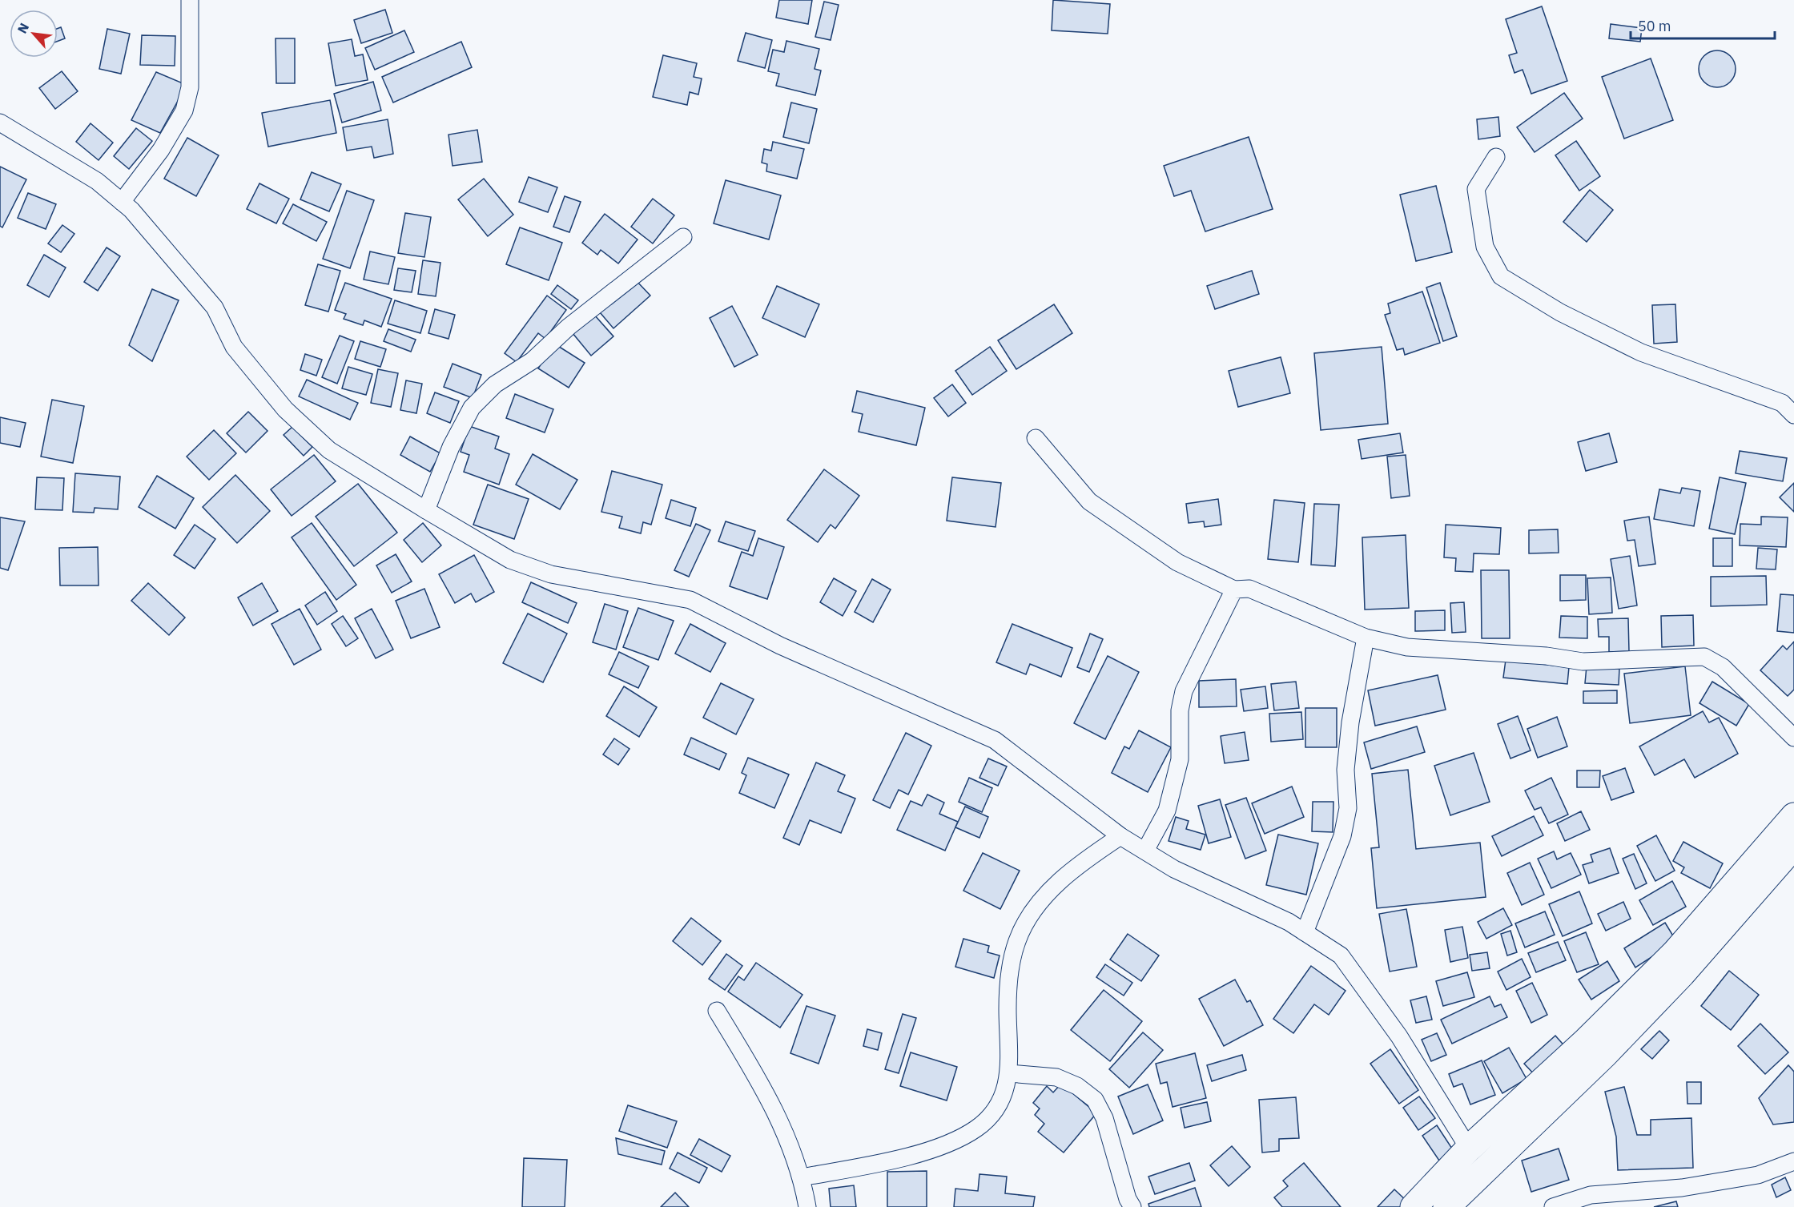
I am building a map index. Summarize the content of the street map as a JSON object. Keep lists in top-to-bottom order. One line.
{"scale_bar":"50 m","north":"top left"}
